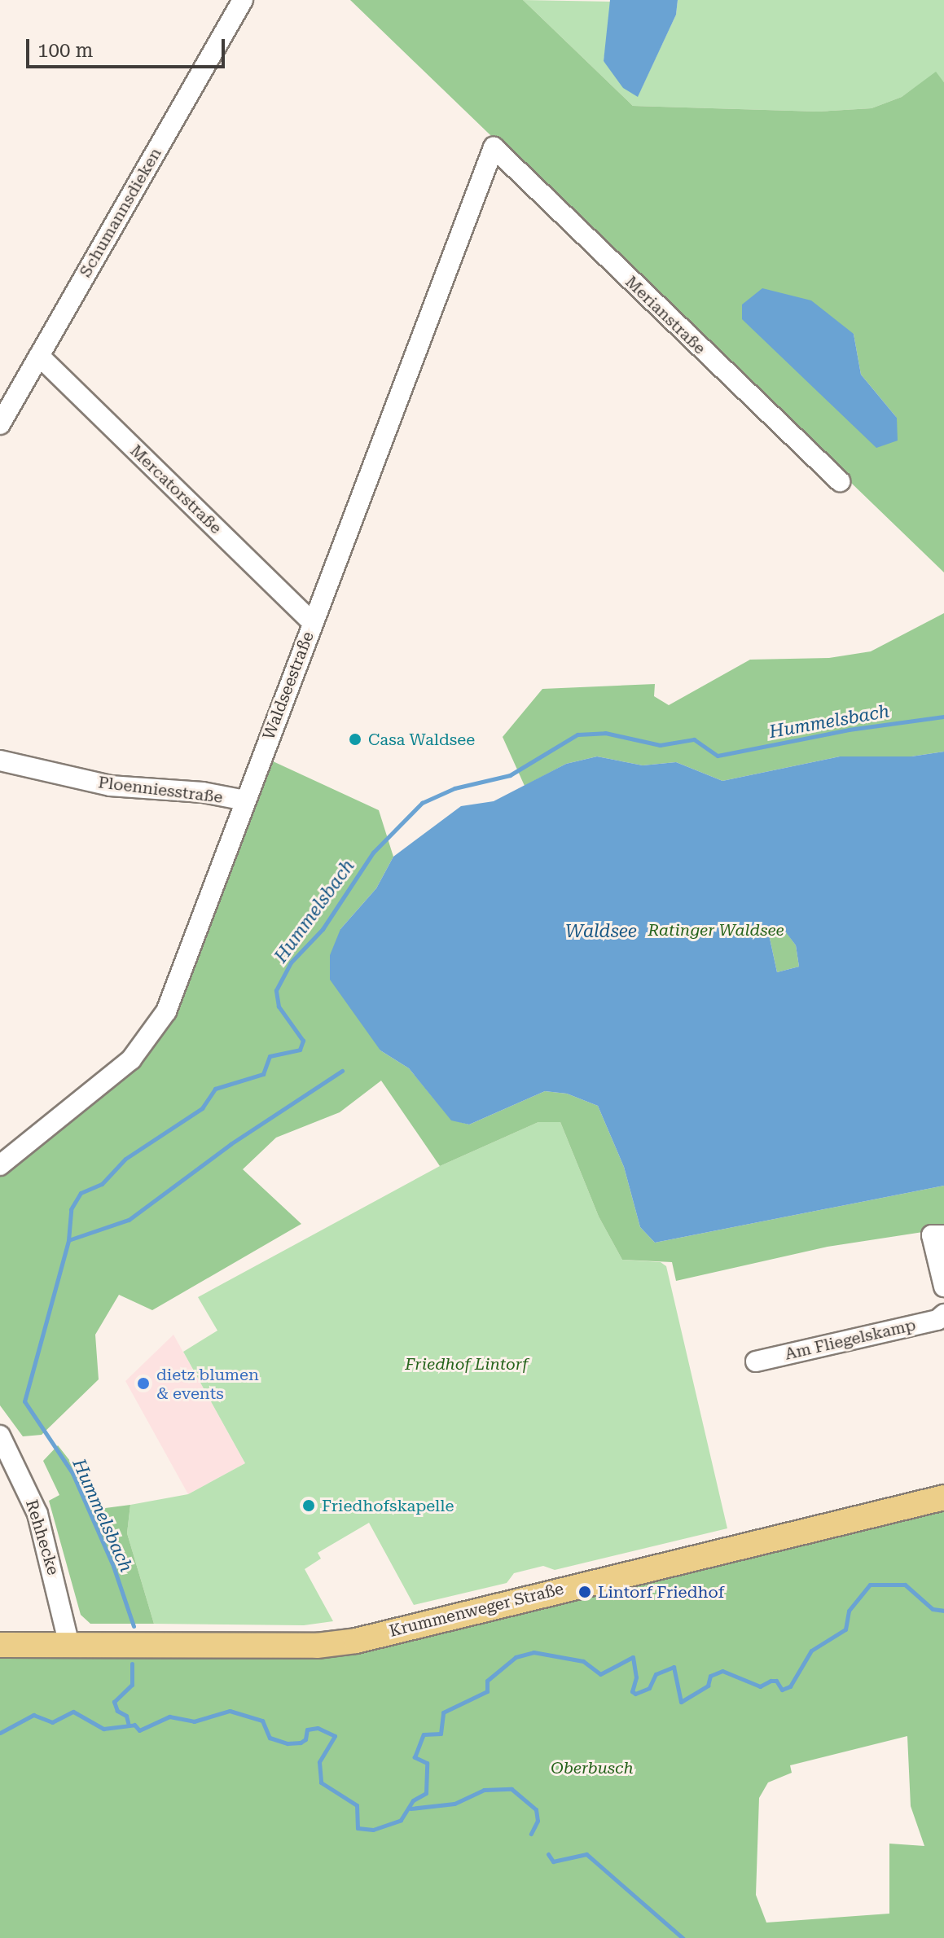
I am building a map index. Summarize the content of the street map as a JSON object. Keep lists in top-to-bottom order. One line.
{"streets":{"main road":["Krummenweger Straße"],"street":["Schumannsdieken","Merianstraße","Mercatorstraße","Waldseestraße","Ploenniesstraße","Am Fliegelskamp","Rehhecke"]},"crossings":[["Schumannsdieken","Mercatorstraße"],["Merianstraße","Waldseestraße"],["Mercatorstraße","Waldseestraße"],["Waldseestraße","Ploenniesstraße"],["Rehhecke","Krummenweger Straße"]],"water":["Hummelsbach","Waldsee"],"parks":["Ratinger Waldsee","Friedhof Lintorf","Oberbusch"],"places":["Casa Waldsee","dietz blumen & events","Friedhofskapelle","Lintorf Friedhof"],"scale_bar":"100 m"}
